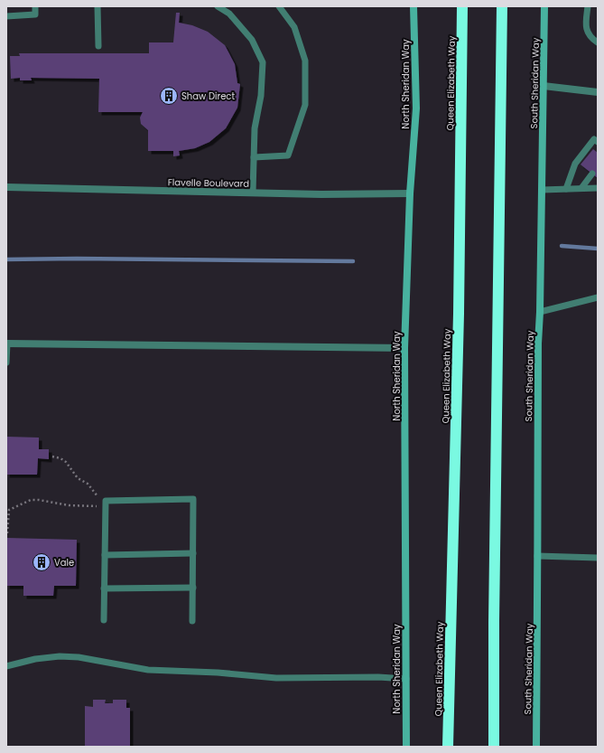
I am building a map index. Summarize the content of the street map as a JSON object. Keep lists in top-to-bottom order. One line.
{"streets":{"highway":["Queen Elizabeth Way"],"street":["South Sheridan Way","North Sheridan Way","Flavelle Boulevard"]},"crossings":[["North Sheridan Way","Flavelle Boulevard"]],"places":{"building":["Shaw Direct","Vale"]}}
